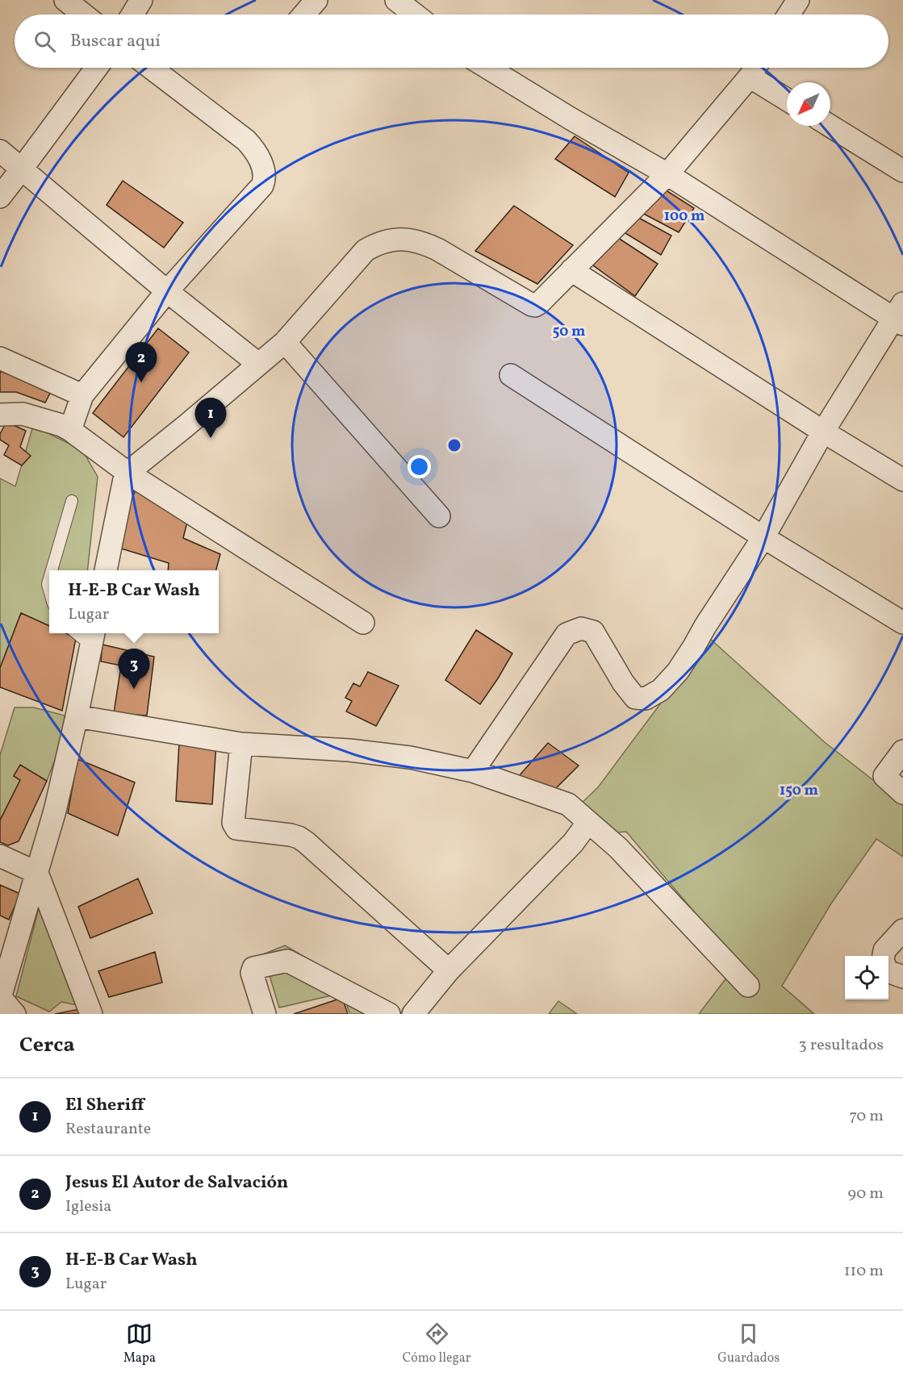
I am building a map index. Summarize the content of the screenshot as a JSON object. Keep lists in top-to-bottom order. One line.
{"north":"bottom left","page":{"search":"Buscar aquí","pins":["2","1","3"],"popup":["H-E-B Car Wash","Lugar"],"heading":["Cerca","3 resultados"],"list":[{"mark":"1","name":"El Sheriff","note":"Restaurante","value":"70 m"},{"mark":"2","name":"Jesus El Autor de Salvación","note":"Iglesia","value":"90 m"},{"mark":"3","name":"H-E-B Car Wash","note":"Lugar","value":"110 m"}],"nav":["Mapa","Cómo llegar","Guardados"]},"rings":["100 m","50 m","150 m"]}
